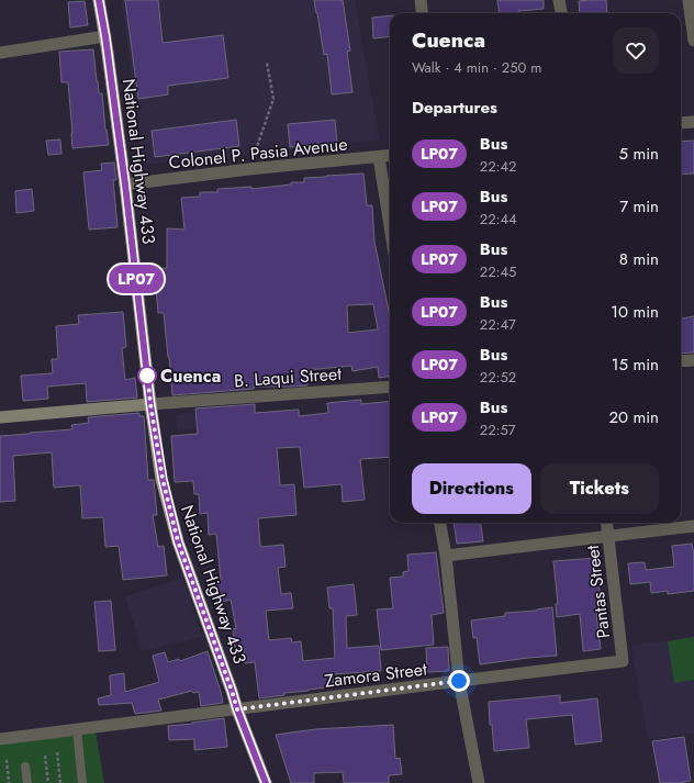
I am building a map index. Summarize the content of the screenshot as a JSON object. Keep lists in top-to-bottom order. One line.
{"streets":{"main road":["National Highway 433","B. Laqui Street"],"street":["Colonel P. Pasia Avenue","Pantas Street","Zamora Street"]},"crossings":[["Colonel P. Pasia Avenue","National Highway 433"],["National Highway 433","B. Laqui Street"],["National Highway 433","Zamora Street"],["Pantas Street","Zamora Street"]],"places":["Cuenca"],"lines":["bus line LP07"],"page":{"on_map":"LP07","heading":[["Cuenca","Walk · 4 min · 250 m"],"Departures"],"list":[{"mark":"LP07","name":"Bus","note":"22:42","value":"5 min"},{"mark":"LP07","name":"Bus","note":"22:44","value":"7 min"},{"mark":"LP07","name":"Bus","note":"22:45","value":"8 min"},{"mark":"LP07","name":"Bus","note":"22:47","value":"10 min"},{"mark":"LP07","name":"Bus","note":"22:52","value":"15 min"},{"mark":"LP07","name":"Bus","note":"22:57","value":"20 min"}],"buttons":["Directions","Tickets"]}}
